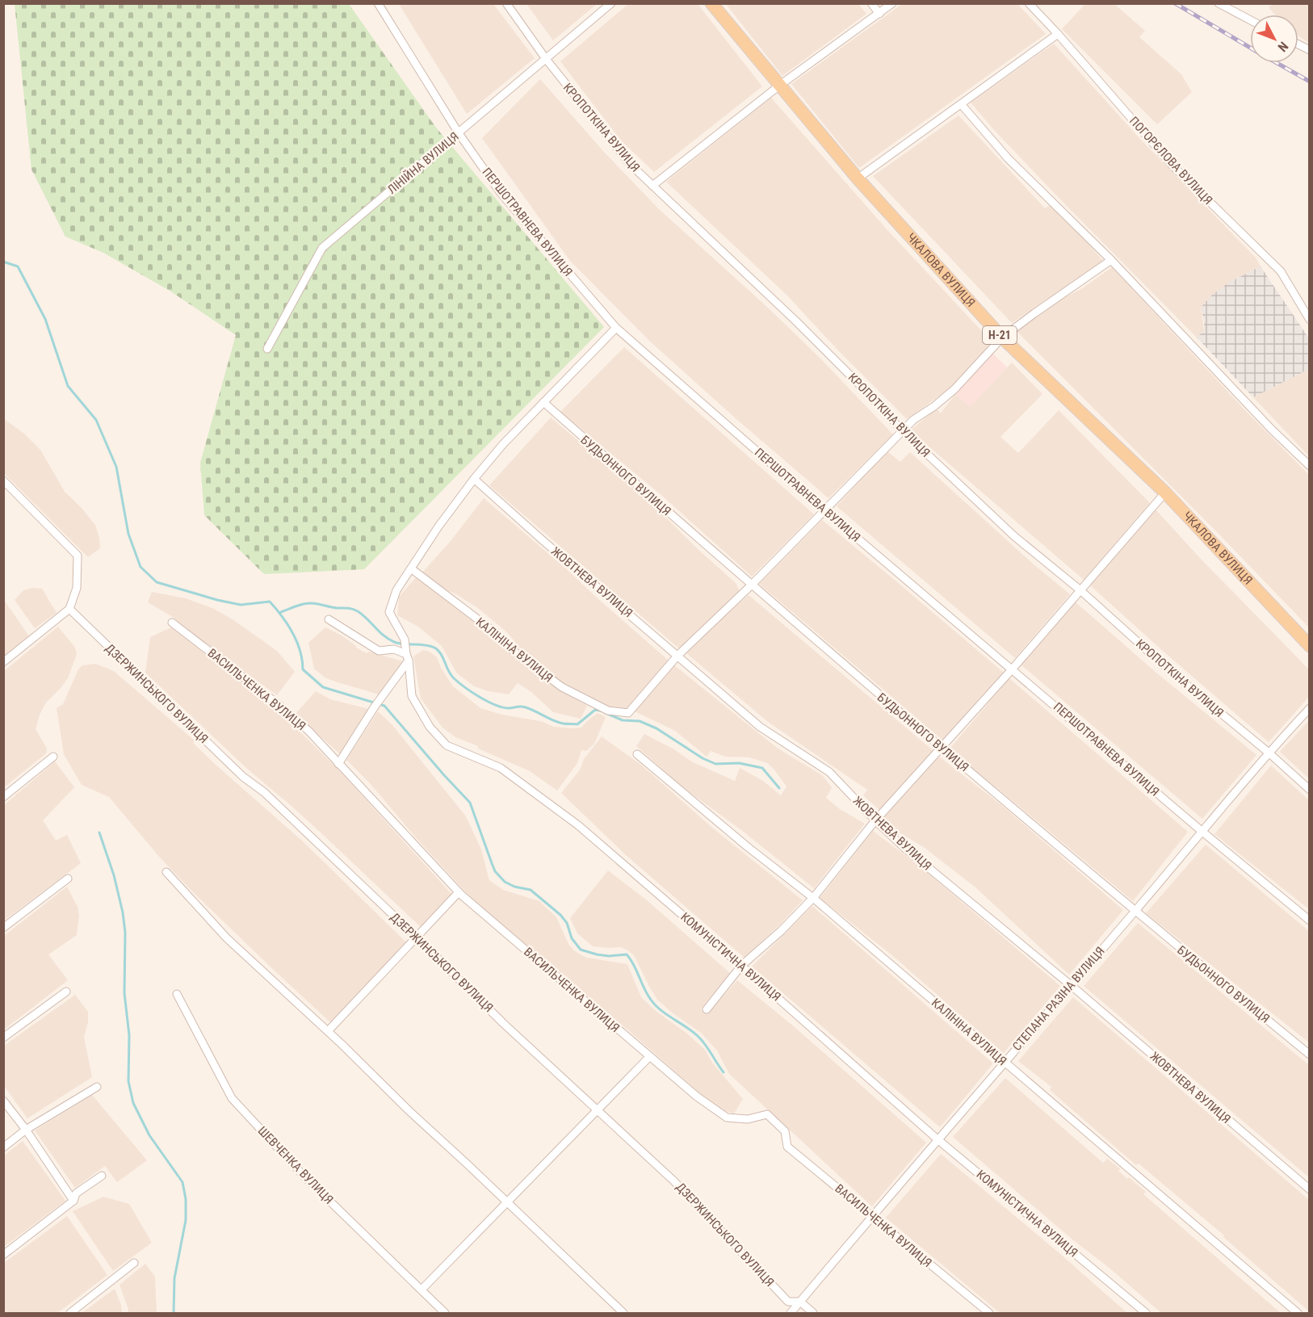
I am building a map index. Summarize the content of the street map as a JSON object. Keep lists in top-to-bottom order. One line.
{"streets":{"main road":["ЧКАЛОВА ВУЛИЦЯ","Н-21"],"street":["КРОПОТКІНА ВУЛИЦЯ","ПОГОРЄЛОВА ВУЛИЦЯ","ЛІНІЙНА ВУЛИЦЯ","ПЕРШОТРАВНЕВА ВУЛИЦЯ","БУДЬОННОГО ВУЛИЦЯ","ЖОВТНЕВА ВУЛИЦЯ","КАЛІНІНА ВУЛИЦЯ","ВАСИЛЬЧЕНКА ВУЛИЦЯ","ДЗЕРЖИНСЬКОГО ВУЛИЦЯ","КОМУНІСТИЧНА ВУЛИЦЯ","СТЕПАНА РАЗІНА ВУЛИЦЯ","ШЕВЧЕНКА ВУЛИЦЯ"]},"crossings":[["КРОПОТКІНА ВУЛИЦЯ","ЛІНІЙНА ВУЛИЦЯ"],["КРОПОТКІНА ВУЛИЦЯ","СТЕПАНА РАЗІНА ВУЛИЦЯ"],["ЛІНІЙНА ВУЛИЦЯ","ПЕРШОТРАВНЕВА ВУЛИЦЯ"],["ПЕРШОТРАВНЕВА ВУЛИЦЯ","СТЕПАНА РАЗІНА ВУЛИЦЯ"],["БУДЬОННОГО ВУЛИЦЯ","СТЕПАНА РАЗІНА ВУЛИЦЯ"],["ЖОВТНЕВА ВУЛИЦЯ","КАЛІНІНА ВУЛИЦЯ"],["ЖОВТНЕВА ВУЛИЦЯ","СТЕПАНА РАЗІНА ВУЛИЦЯ"],["КАЛІНІНА ВУЛИЦЯ","СТЕПАНА РАЗІНА ВУЛИЦЯ"],["ВАСИЛЬЧЕНКА ВУЛИЦЯ","СТЕПАНА РАЗІНА ВУЛИЦЯ"],["ДЗЕРЖИНСЬКОГО ВУЛИЦЯ","СТЕПАНА РАЗІНА ВУЛИЦЯ"],["КОМУНІСТИЧНА ВУЛИЦЯ","СТЕПАНА РАЗІНА ВУЛИЦЯ"]],"north":"bottom right"}
